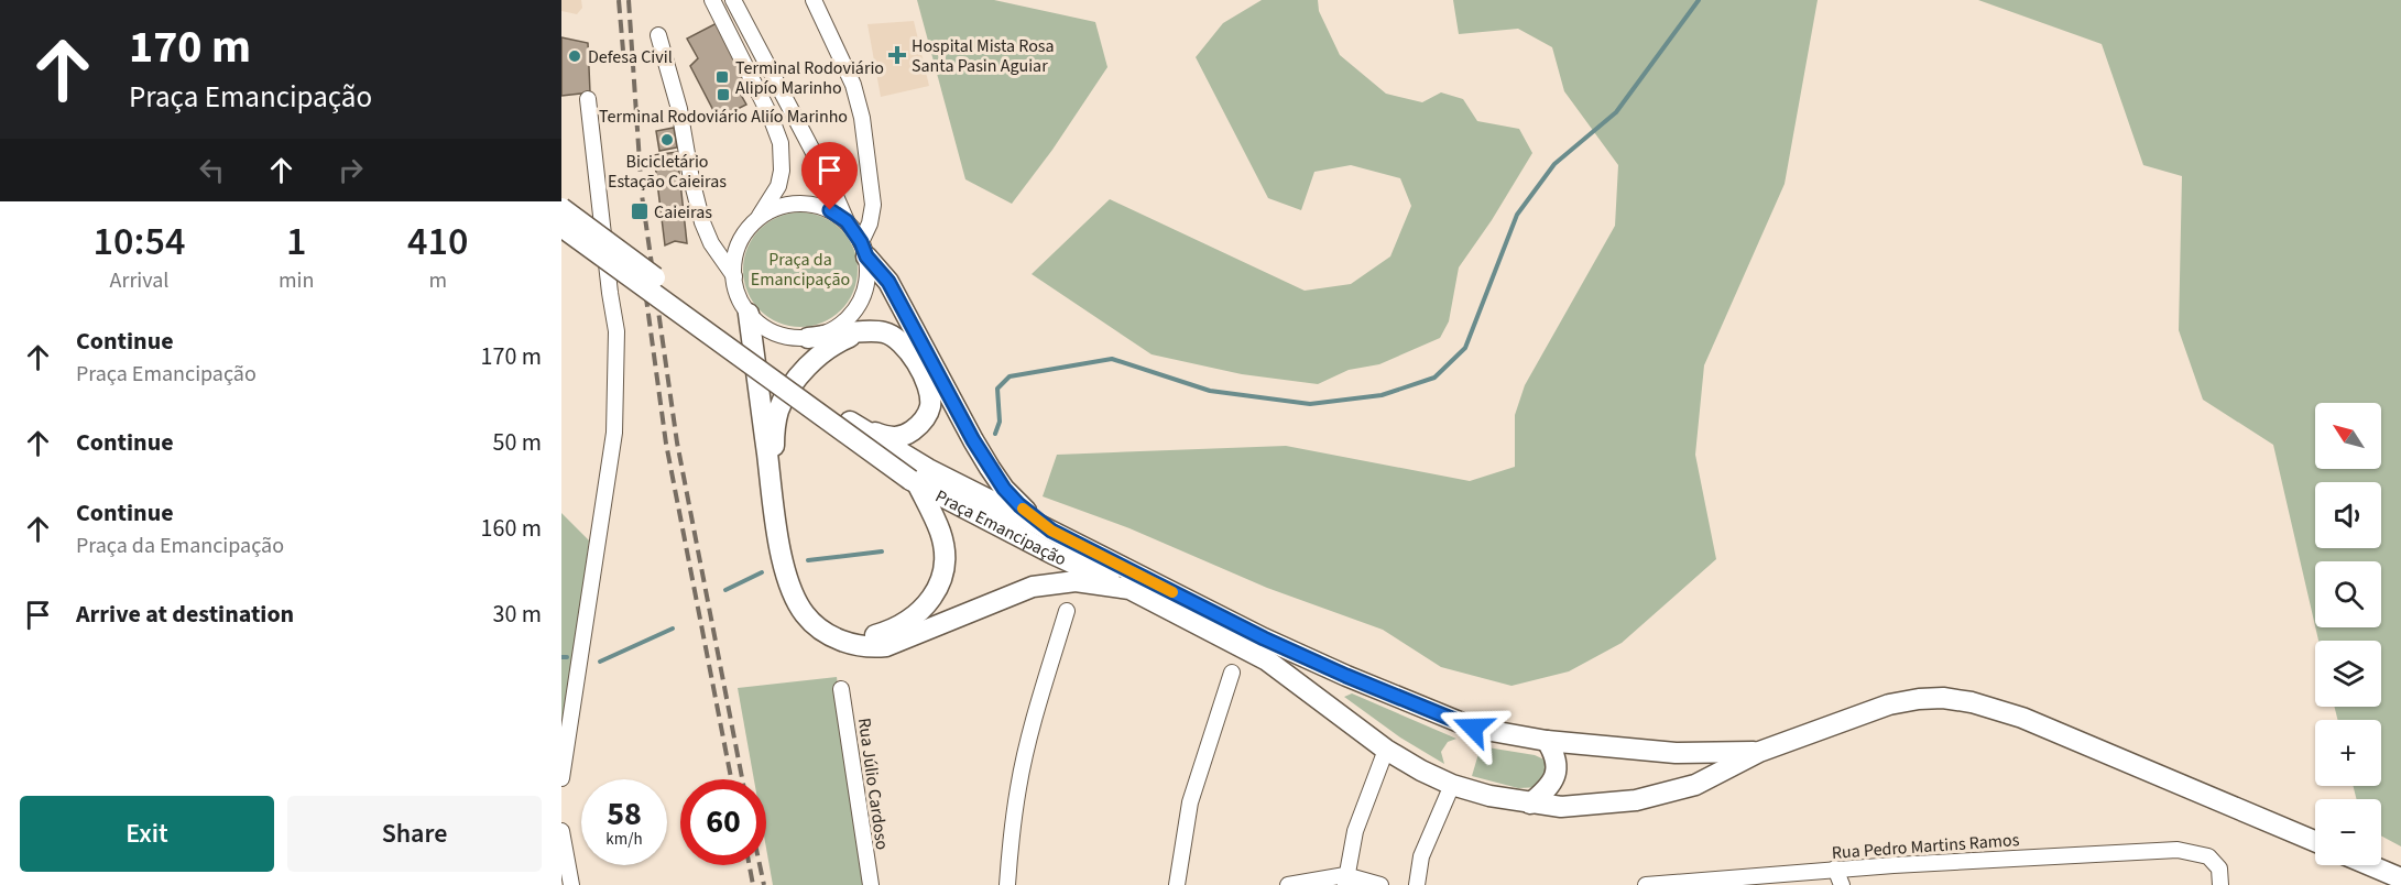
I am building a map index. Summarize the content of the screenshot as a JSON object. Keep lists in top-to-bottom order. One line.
{"streets":{"main road":["Praça Emancipação"],"street":["Rua Júlio Cardoso","Rua Pedro Martins Ramos"]},"parks":["Praça da Emancipação"],"places":{"health":["Hospital Mista Rosa Santa Pasin Aguiar"],"other":["Defesa Civil","Bicicletário Estação Caieiras"],"transit":["Terminal Rodoviário Alipío Marinho","Terminal Rodoviário Aliío Marinho","Caieiras"]},"north":"top left","page":{"turn":["170 m","Praça Emancipação"],"eta":["10:54","Arrival","1","min","410","m"],"list":[{"name":"Continue","note":"Praça Emancipação","value":"170 m"},{"name":"Continue","value":"50 m"},{"name":"Continue","note":"Praça da Emancipação","value":"160 m"},{"name":"Arrive at destination","value":"30 m"}],"map_buttons":["+","−"],"speed":"58 km/h","limit":"60","buttons":["Exit","Share"]}}
